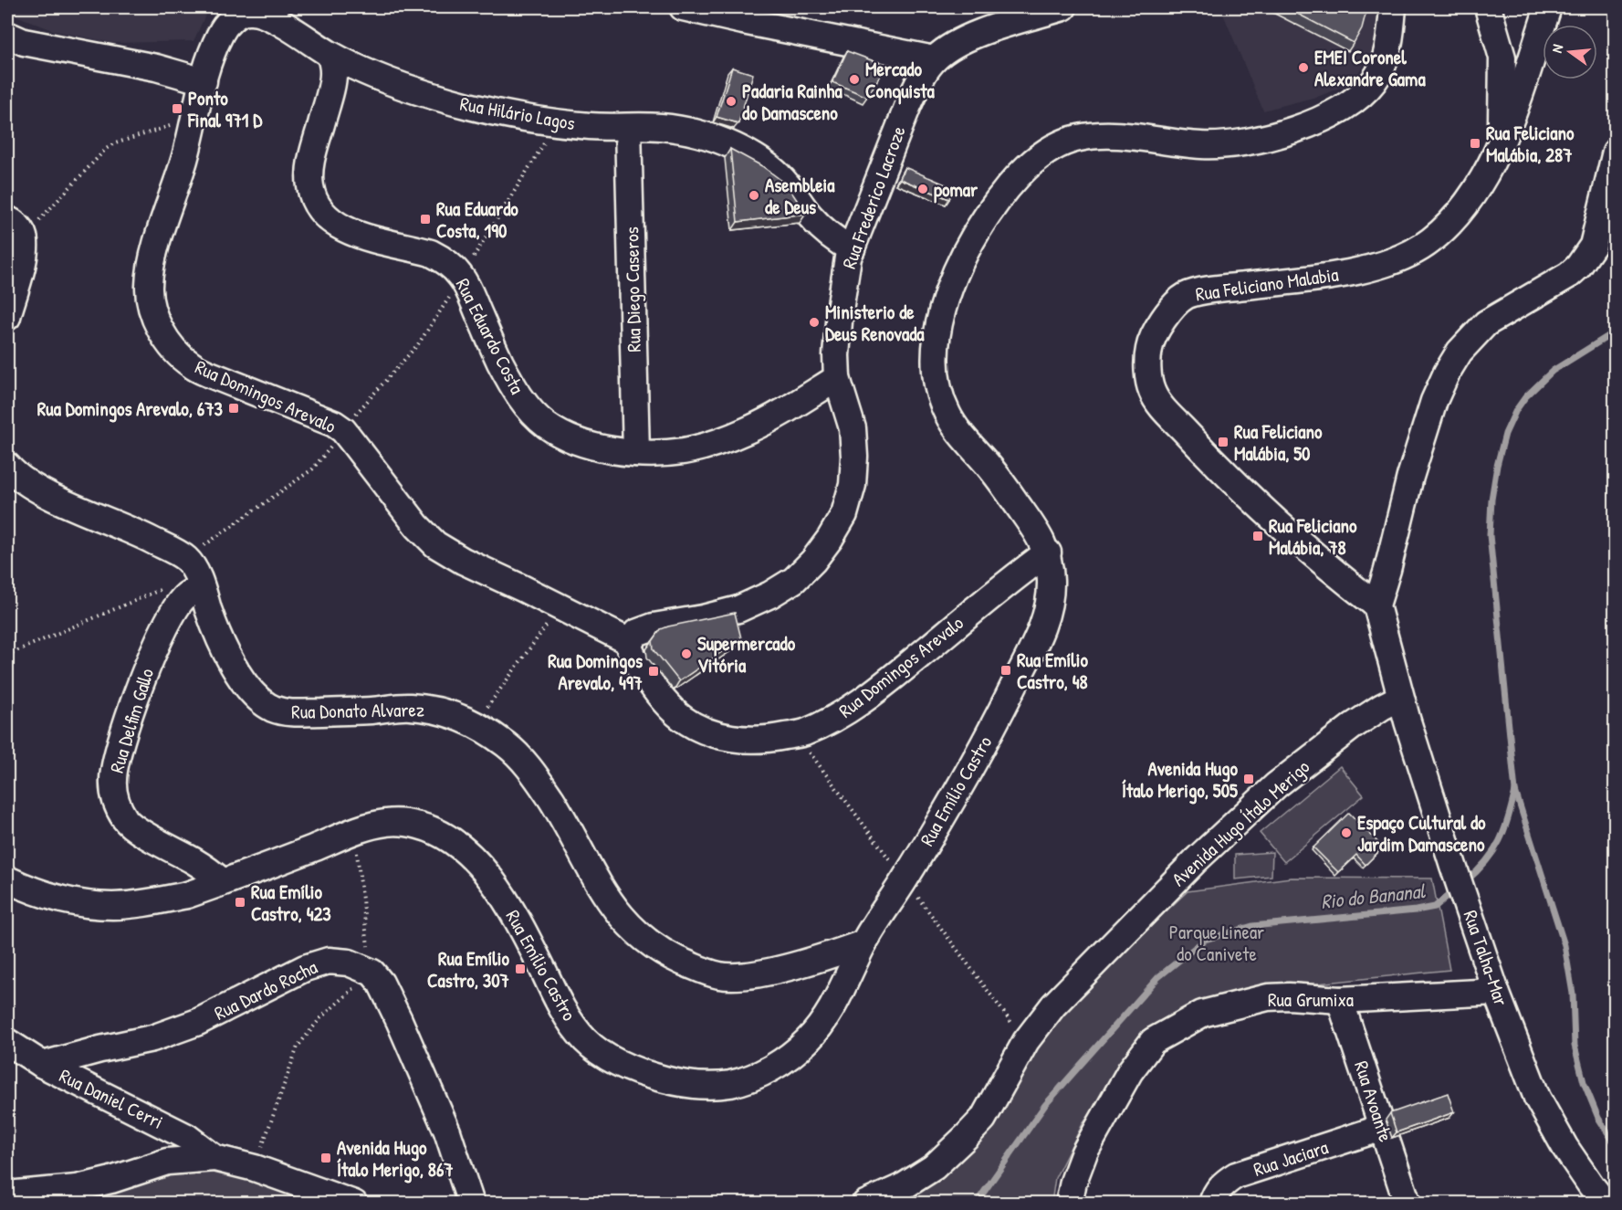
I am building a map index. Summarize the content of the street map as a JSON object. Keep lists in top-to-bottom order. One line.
{"streets":{"street":["Rua Hilário Lagos","Rua Frederico Lacroze","Rua Feliciano Malabia","Rua Diego Caseros","Rua Eduardo Costa","Rua Domingos Arevalo","Rua Donato Alvarez","Rua Delfim Gallo","Rua Emílio Castro","Avenida Hugo Ítalo Merigo","Rua Talha-Mar","Rua Dardo Rocha","Rua Grumixa","Rua Daniel Cerri","Rua Avoante","Rua Jaciara"]},"crossings":[["Rua Hilário Lagos","Rua Frederico Lacroze"],["Rua Hilário Lagos","Rua Diego Caseros"],["Rua Hilário Lagos","Rua Eduardo Costa"],["Rua Hilário Lagos","Rua Domingos Arevalo"],["Rua Frederico Lacroze","Rua Eduardo Costa"],["Rua Frederico Lacroze","Rua Domingos Arevalo"],["Rua Diego Caseros","Rua Eduardo Costa"],["Rua Domingos Arevalo","Rua Emílio Castro"],["Rua Donato Alvarez","Rua Delfim Gallo"],["Rua Donato Alvarez","Rua Emílio Castro"],["Rua Delfim Gallo","Rua Emílio Castro"],["Avenida Hugo Ítalo Merigo","Rua Talha-Mar"],["Rua Talha-Mar","Rua Grumixa"],["Rua Dardo Rocha","Rua Daniel Cerri"],["Rua Grumixa","Rua Avoante"],["Rua Avoante","Rua Jaciara"]],"water":["Rio do Bananal"],"parks":["Parque Linear do Canivete"],"places":{"other":["EMEI Coronel Alexandre Gama","Mercado Conquista","Padaria Rainha do Damasceno","pomar","Asembleia de Deus","Ministerio de Deus Renovada","Supermercado Vitória","Espaço Cultural do Jardim Damasceno"],"transit":["Ponto Final 971 D","Rua Feliciano Malábia, 287","Rua Eduardo Costa, 190","Rua Domingos Arevalo, 673","Rua Feliciano Malábia, 50","Rua Feliciano Malábia, 78","Rua Emílio Castro, 48","Rua Domingos Arevalo, 497","Avenida Hugo Ítalo Merigo, 505","Rua Emílio Castro, 423","Rua Emílio Castro, 307","Avenida Hugo Ítalo Merigo, 867"]},"north":"left"}
